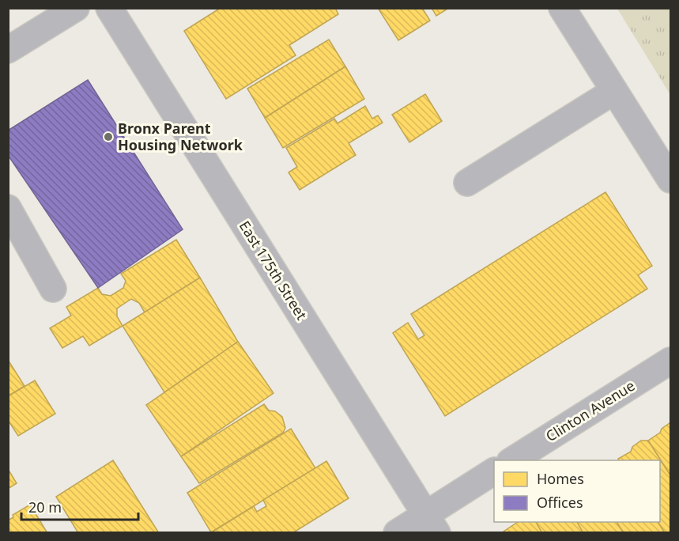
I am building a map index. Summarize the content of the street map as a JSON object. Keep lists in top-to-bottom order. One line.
{"streets":{"street":["East 175th Street","Clinton Avenue"]},"places":["Bronx Parent Housing Network"],"legend":["Homes","Offices"],"scale_bar":"20 m"}
